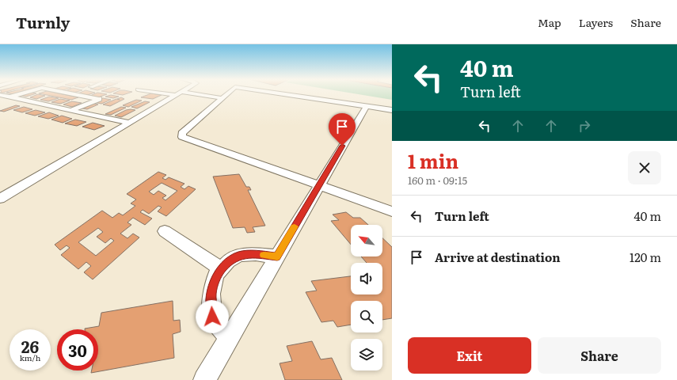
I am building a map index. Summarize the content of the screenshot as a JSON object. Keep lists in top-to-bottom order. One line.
{"north":"top left","page":{"header":"Turnly","nav":["Map","Layers","Share"],"turn":["40 m","Turn left"],"heading":["1 min","160 m · 09:15"],"list":[{"name":"Turn left","value":"40 m"},{"name":"Arrive at destination","value":"120 m"}],"speed":"26 km/h","limit":"30","buttons":["Exit","Share"]}}
